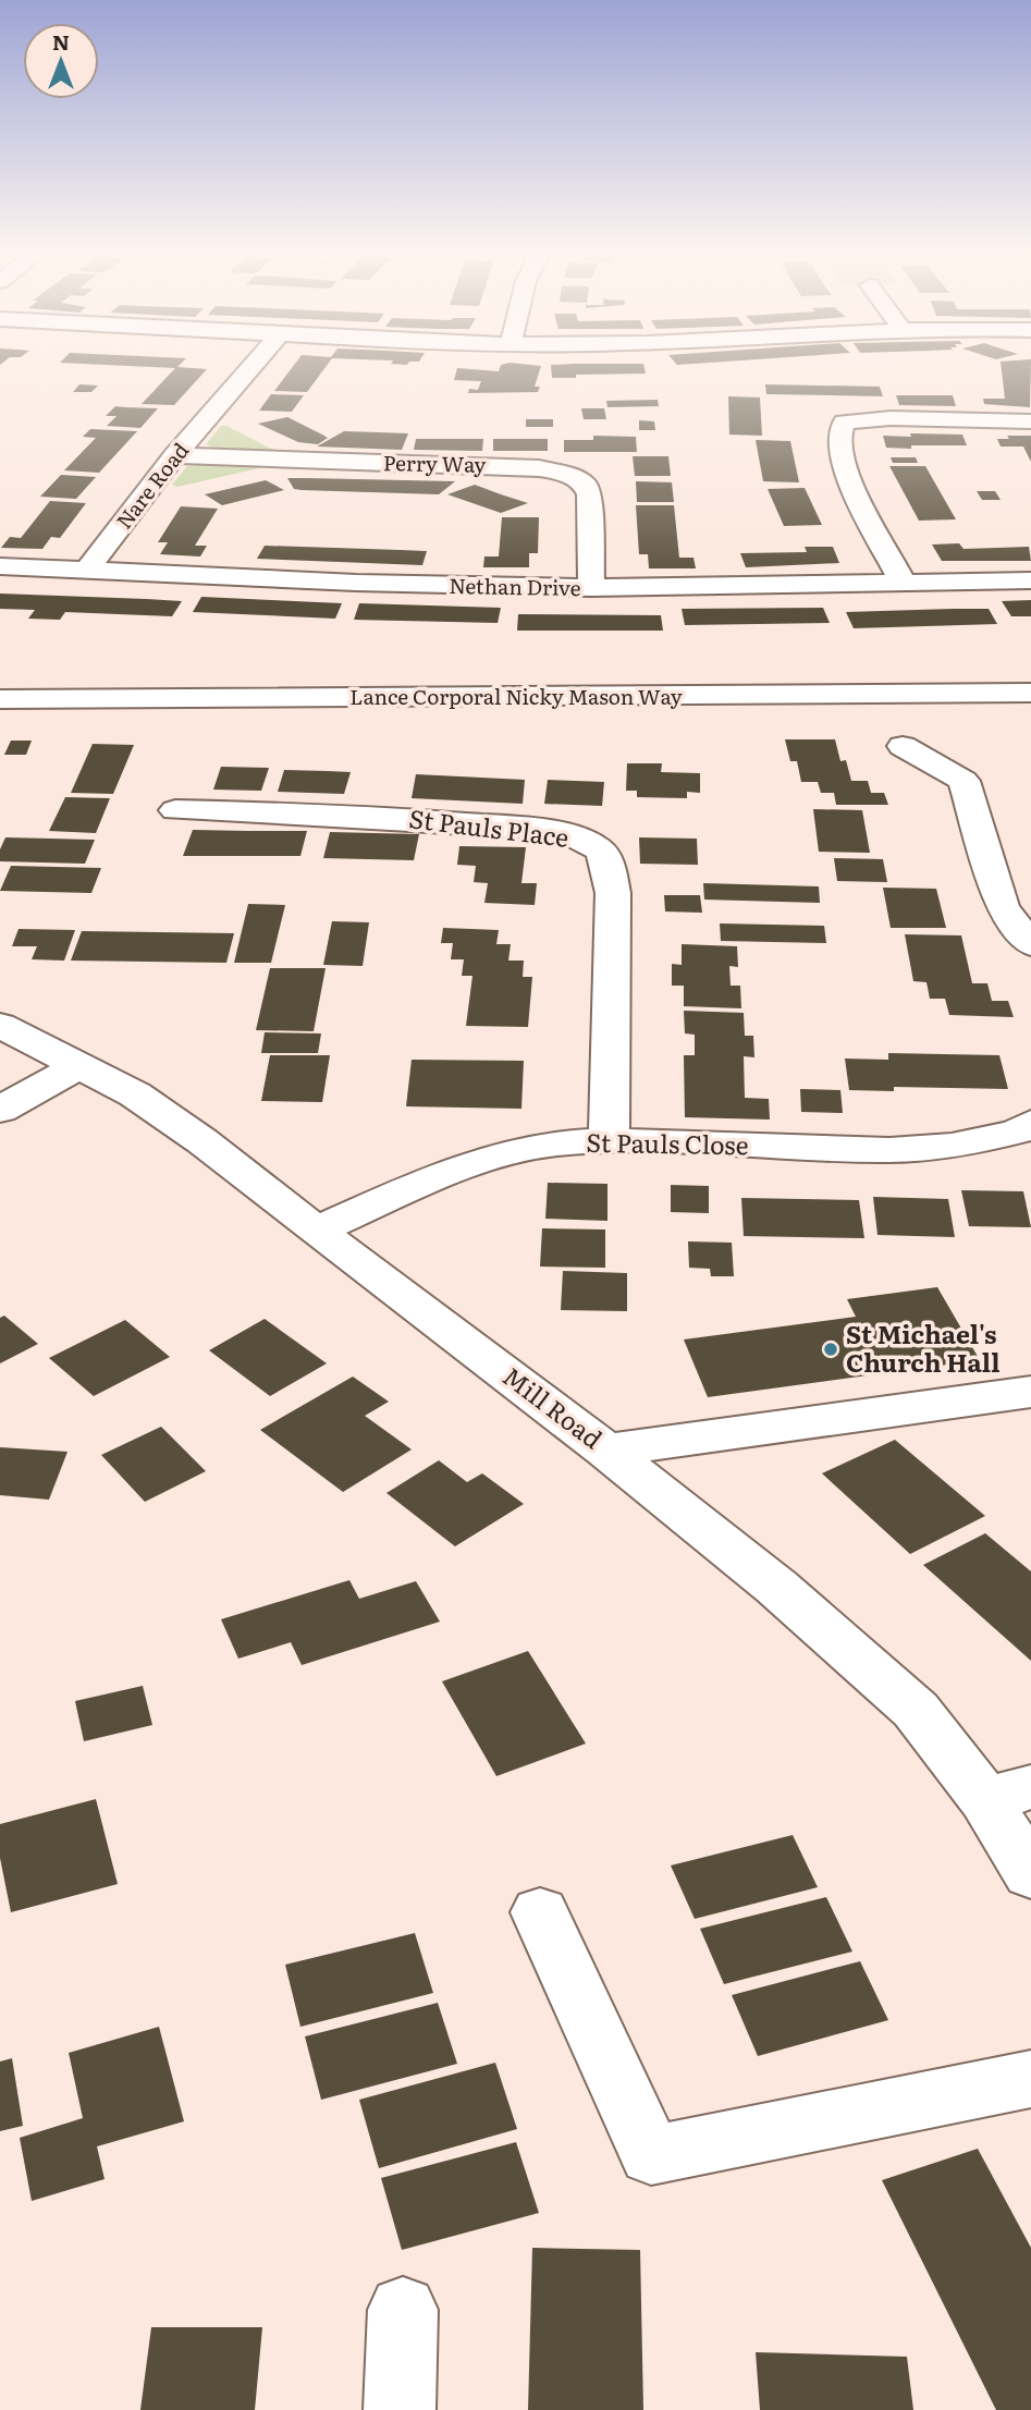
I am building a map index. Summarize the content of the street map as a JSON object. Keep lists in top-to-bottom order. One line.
{"streets":{"street":["Perry Way","Nare Road","Nethan Drive","Lance Corporal Nicky Mason Way","St Pauls Place","St Pauls Close","Mill Road"]},"crossings":[["Perry Way","Nare Road"],["Perry Way","Nethan Drive"],["Nare Road","Nethan Drive"],["St Pauls Place","St Pauls Close"],["St Pauls Close","Mill Road"]],"places":["St Michael's Church Hall"],"north":"top"}
